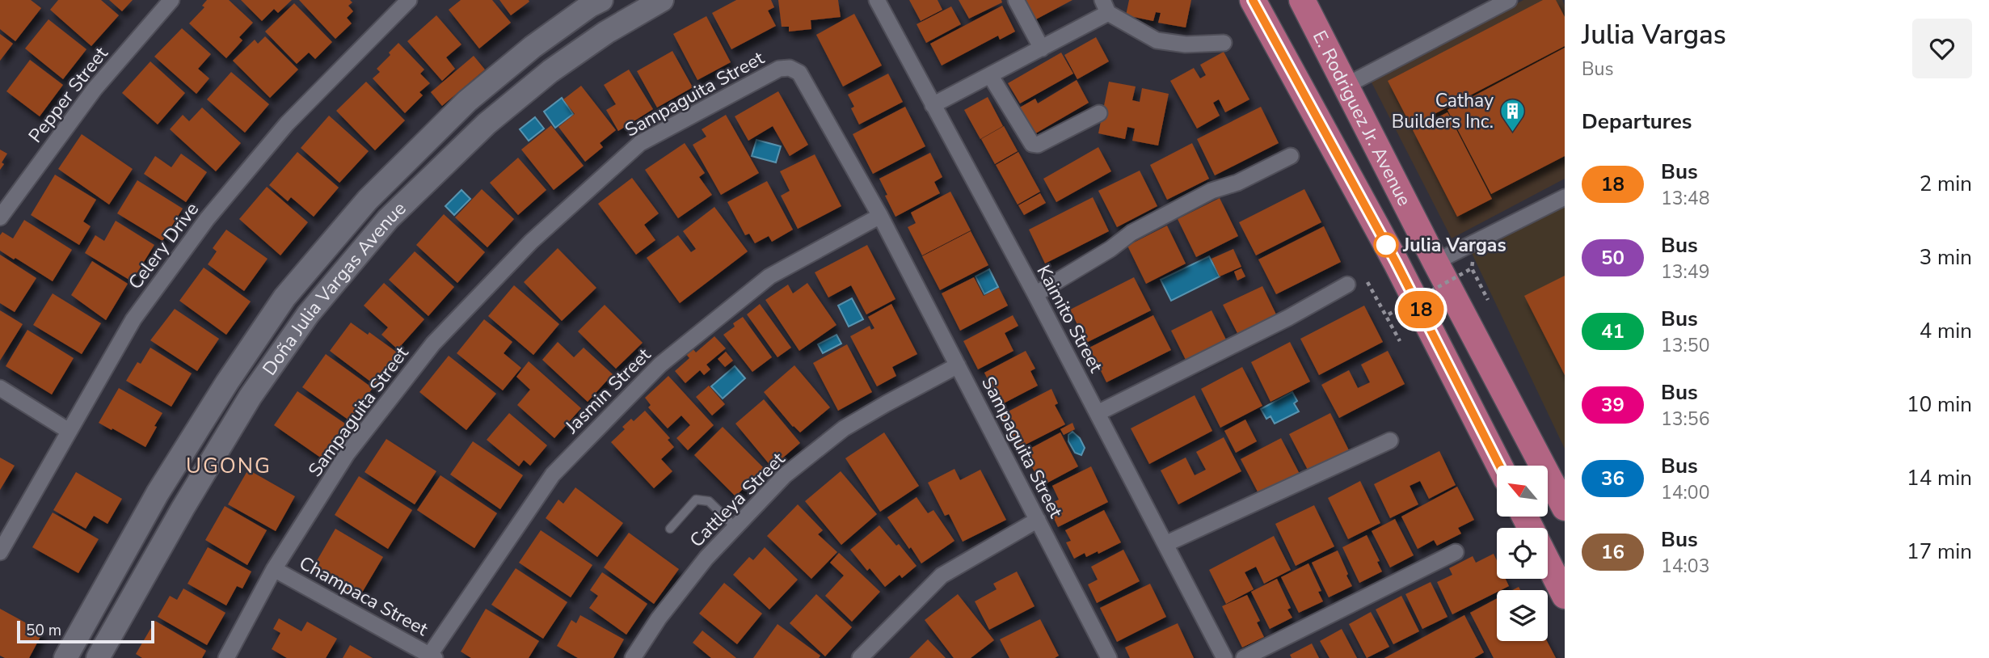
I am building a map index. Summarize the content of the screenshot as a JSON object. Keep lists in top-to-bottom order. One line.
{"streets":{"main road":["E. Rodriguez Jr. Avenue","Doña Julia Vargas Avenue"],"street":["Sampaguita Street","Pepper Street","Celery Drive","Kaimito Street","Jasmin Street","Cattleya Street","Champaca Street"]},"crossings":[["Sampaguita Street","Jasmin Street"],["Sampaguita Street","Cattleya Street"],["Sampaguita Street","Champaca Street"],["Jasmin Street","Champaca Street"]],"districts":["UGONG"],"places":{"building":["Cathay Builders Inc."],"other":["Julia Vargas"]},"lines":["bus line 18"],"scale_bar":"50 m","north":"top left","page":{"on_map":"18","heading":[["Julia Vargas","Bus"],"Departures"],"list":[{"mark":"18","name":"Bus","note":"13:48","value":"2 min"},{"mark":"50","name":"Bus","note":"13:49","value":"3 min"},{"mark":"41","name":"Bus","note":"13:50","value":"4 min"},{"mark":"39","name":"Bus","note":"13:56","value":"10 min"},{"mark":"36","name":"Bus","note":"14:00","value":"14 min"},{"mark":"16","name":"Bus","note":"14:03","value":"17 min"}],"scale":"50 m"}}
